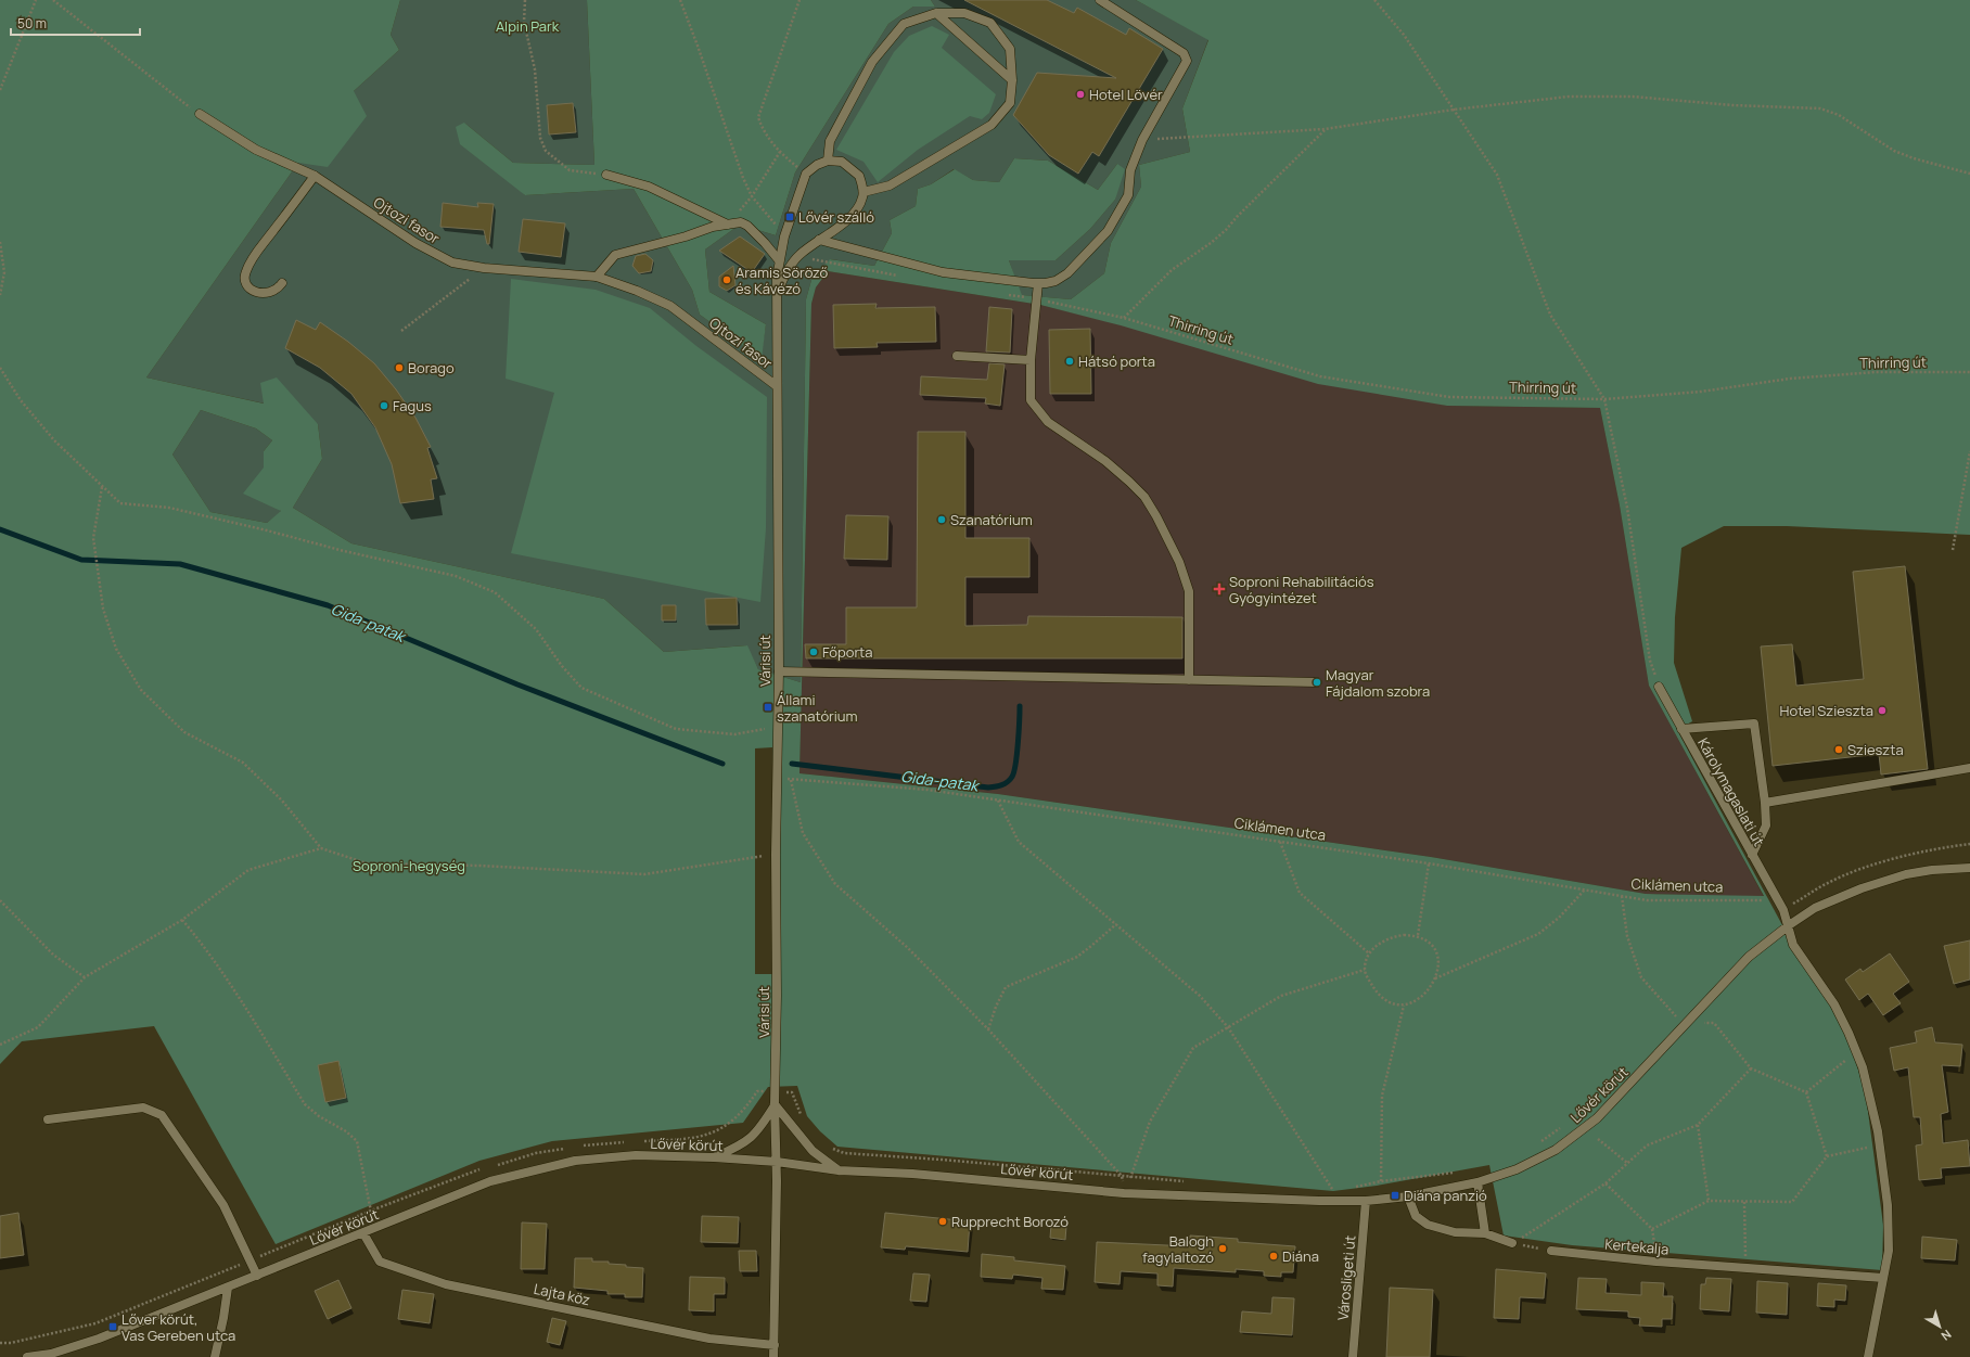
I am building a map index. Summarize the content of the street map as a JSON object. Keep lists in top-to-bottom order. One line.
{"streets":{"street":["Ojtozi fasor","Várisi út","Károlymagaslati út","Lővér körút","Kertekalja","Városligeti út","Lajta köz"],"path":["Thirring út","Ciklámen utca"]},"crossings":[["Ojtozi fasor","Várisi út"],["Várisi út","Ciklámen utca"],["Várisi út","Lővér körút"],["Várisi út","Lajta köz"],["Károlymagaslati út","Ciklámen utca"],["Károlymagaslati út","Lővér körút"],["Lővér körút","Városligeti út"],["Lővér körút","Lajta köz"]],"water":["Gida-patak"],"parks":["Alpin Park","Soproni-hegység"],"places":{"other":["Hotel Lövér","Aramis Söröző és Kávézó","Hátsó porta","Borago","Fagus","Szanatórium","Főporta","Magyar Fájdalom szobra","Hotel Szieszta","Szieszta","Rupprecht Borozó","Balogh fagylaltozó","Diána"],"transit":["Lővér szálló","Állami szanatórium","Diána panzió","Lőver körút, Vas Gereben utca"],"health":["Soproni Rehabilitációs Gyógyintézet"]},"scale_bar":"50 m","north":"bottom right"}
